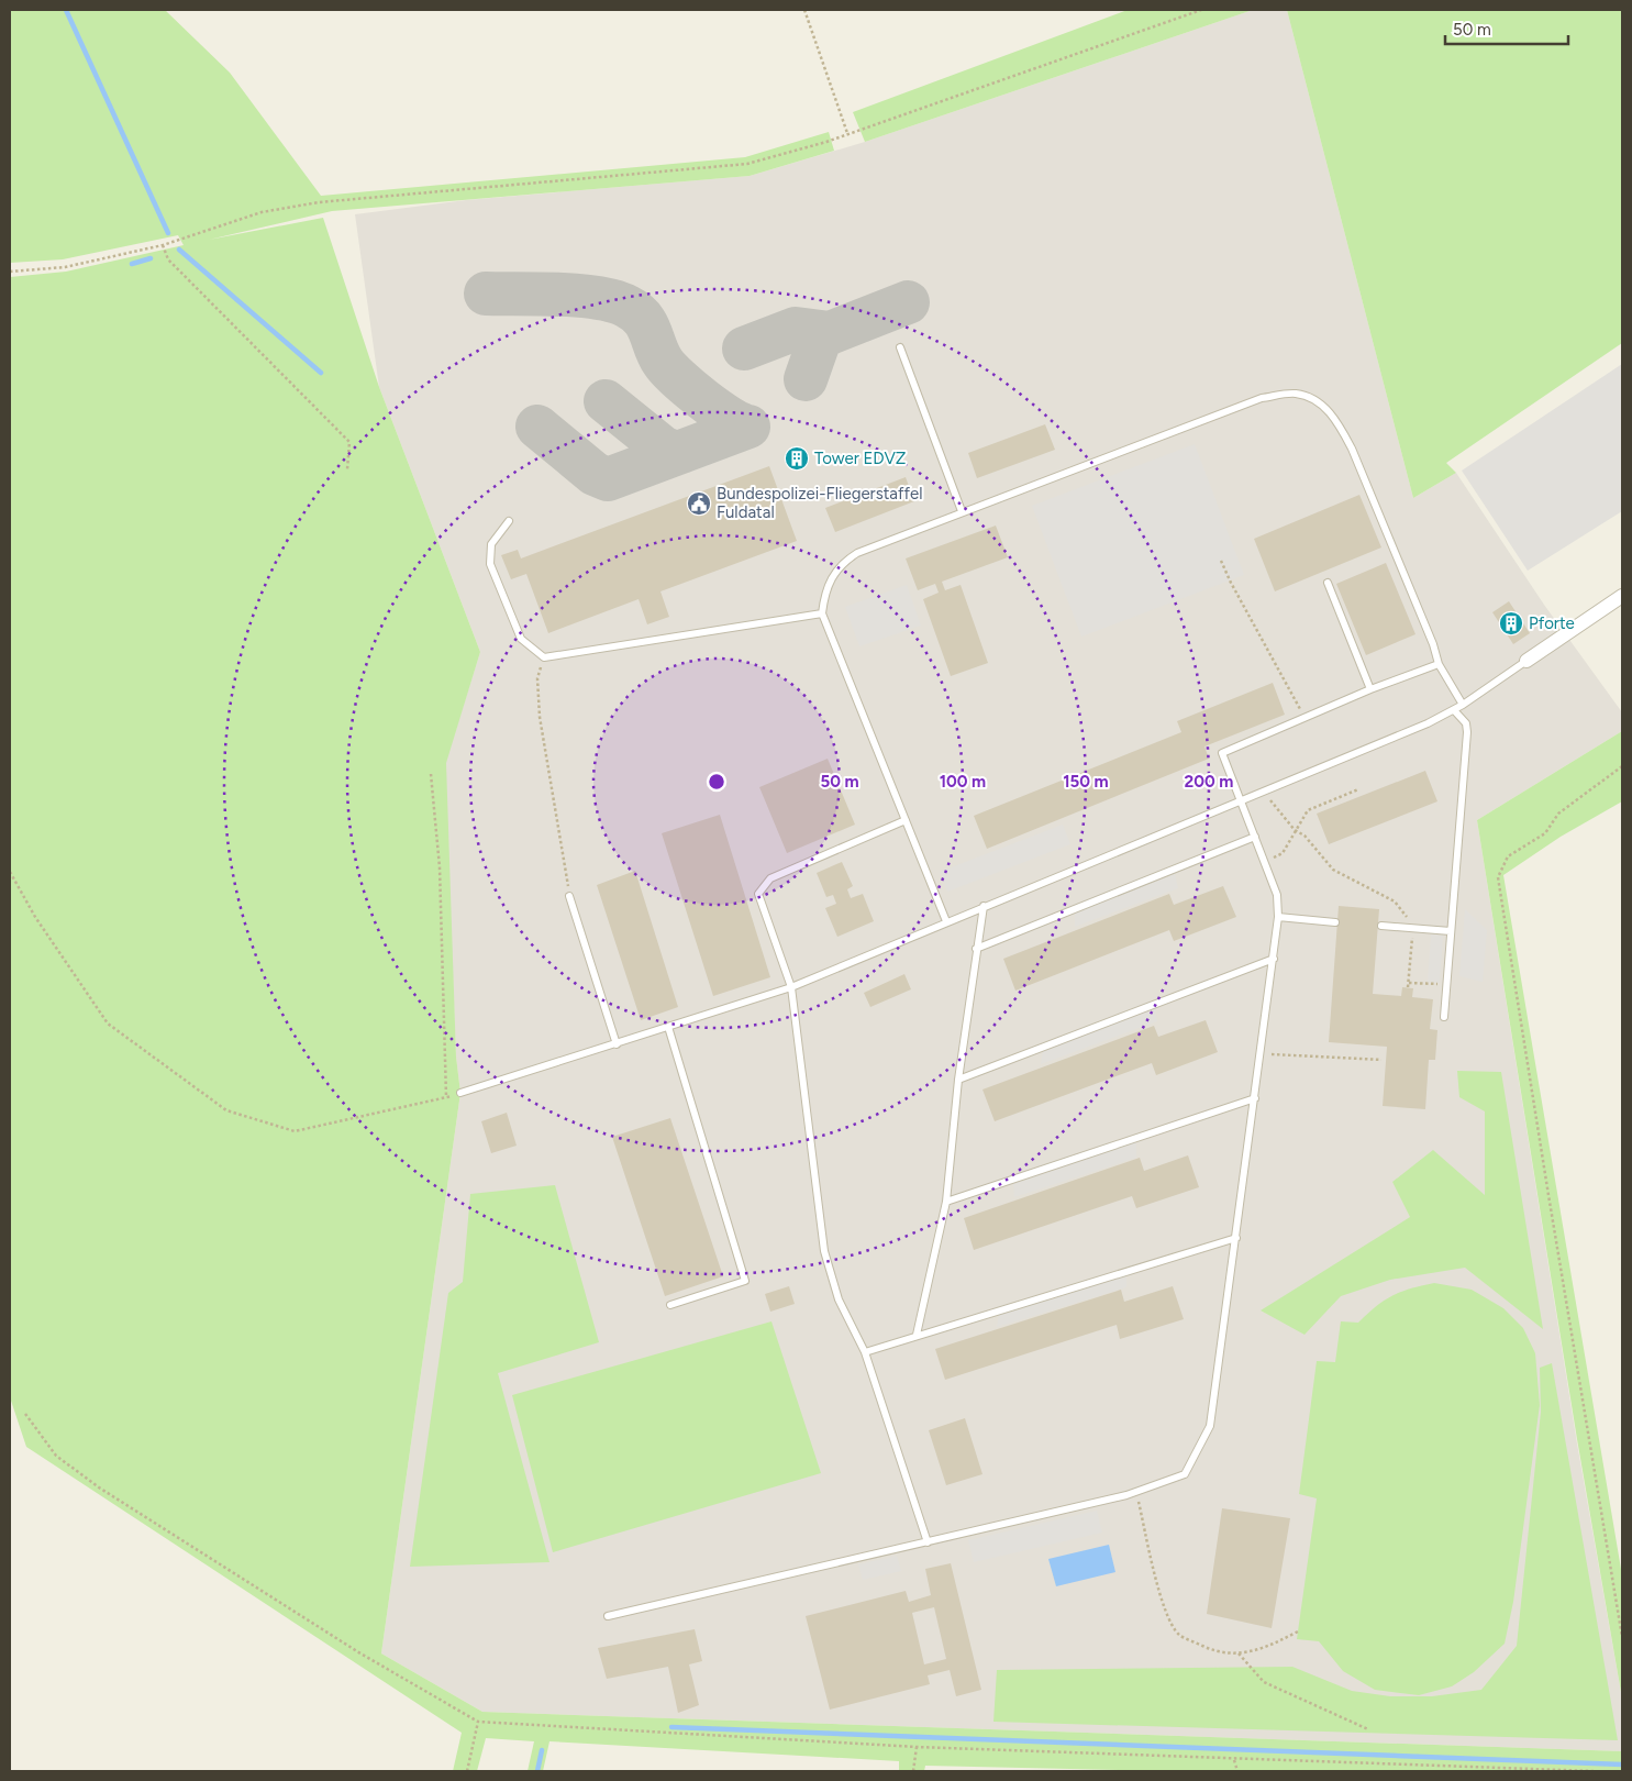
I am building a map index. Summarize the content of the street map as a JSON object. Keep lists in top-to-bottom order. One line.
{"places":{"building":["Tower EDVZ","Pforte"],"public building":["Bundespolizei-Fliegerstaffel Fuldatal"]},"scale_bar":"50 m","rings":["50 m","100 m","150 m","200 m"]}
